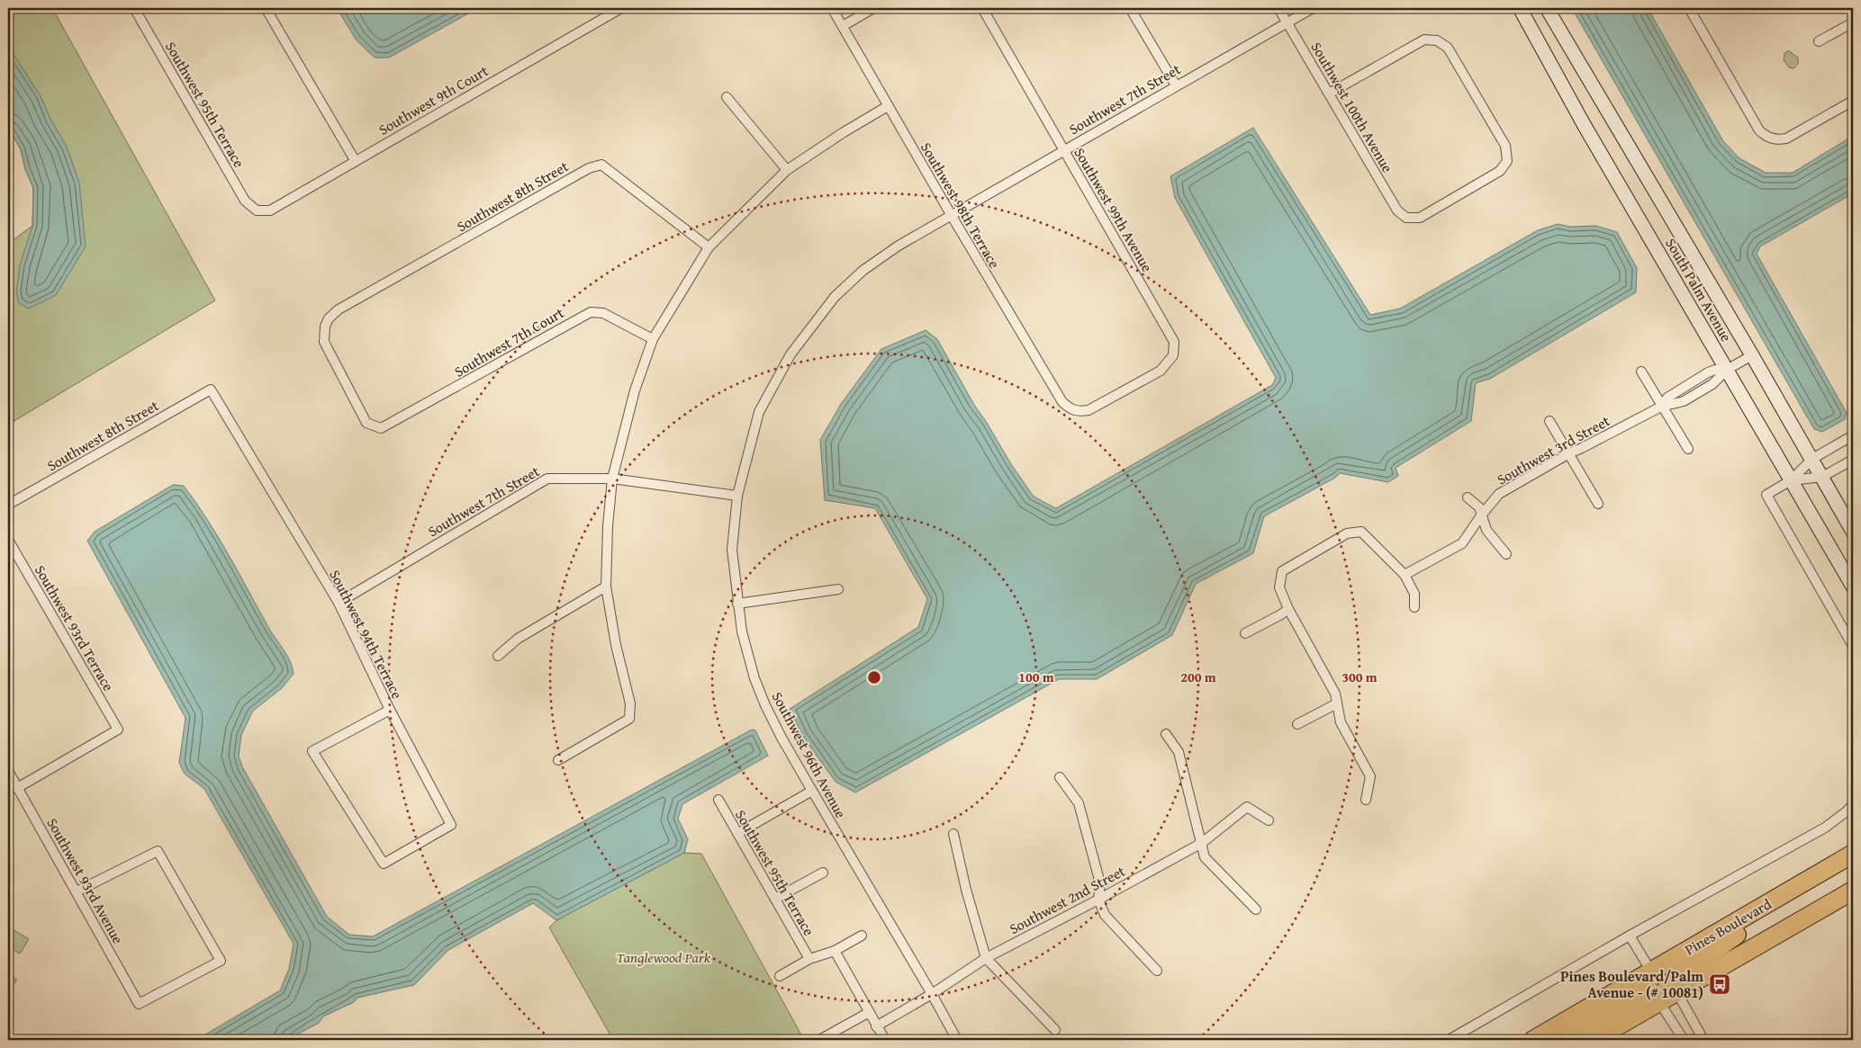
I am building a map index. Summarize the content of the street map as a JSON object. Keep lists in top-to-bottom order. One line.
{"streets":{"highway":["Pines Boulevard"],"main road":["South Palm Avenue"],"street":["Southwest 7th Street","Southwest 9th Court","Southwest 95th Terrace","Southwest 100th Avenue","Southwest 8th Street","Southwest 98th Terrace","Southwest 99th Avenue","Southwest 7th Court","Southwest 3rd Street","Southwest 93rd Terrace","Southwest 94th Terrace","Southwest 96th Avenue","Southwest 93rd Avenue","Southwest 2nd Street"]},"crossings":[["Southwest 7th Street","Southwest 100th Avenue"],["Southwest 7th Street","Southwest 98th Terrace"],["Southwest 7th Street","Southwest 99th Avenue"],["Southwest 7th Street","Southwest 94th Terrace"],["Southwest 7th Street","Southwest 96th Avenue"],["Southwest 9th Court","Southwest 95th Terrace"],["Southwest 8th Street","Southwest 7th Court"],["Southwest 8th Street","Southwest 94th Terrace"],["Southwest 98th Terrace","Southwest 99th Avenue"],["Southwest 98th Terrace","Southwest 96th Avenue"],["South Palm Avenue","Southwest 3rd Street"],["Southwest 93rd Terrace","Southwest 93rd Avenue"],["Southwest 96th Avenue","Southwest 2nd Street"]],"parks":["Tanglewood Park"],"places":{"bus stop":["Pines Boulevard/Palm Avenue - (# 10081)"]},"rings":["100 m","200 m","300 m"]}
